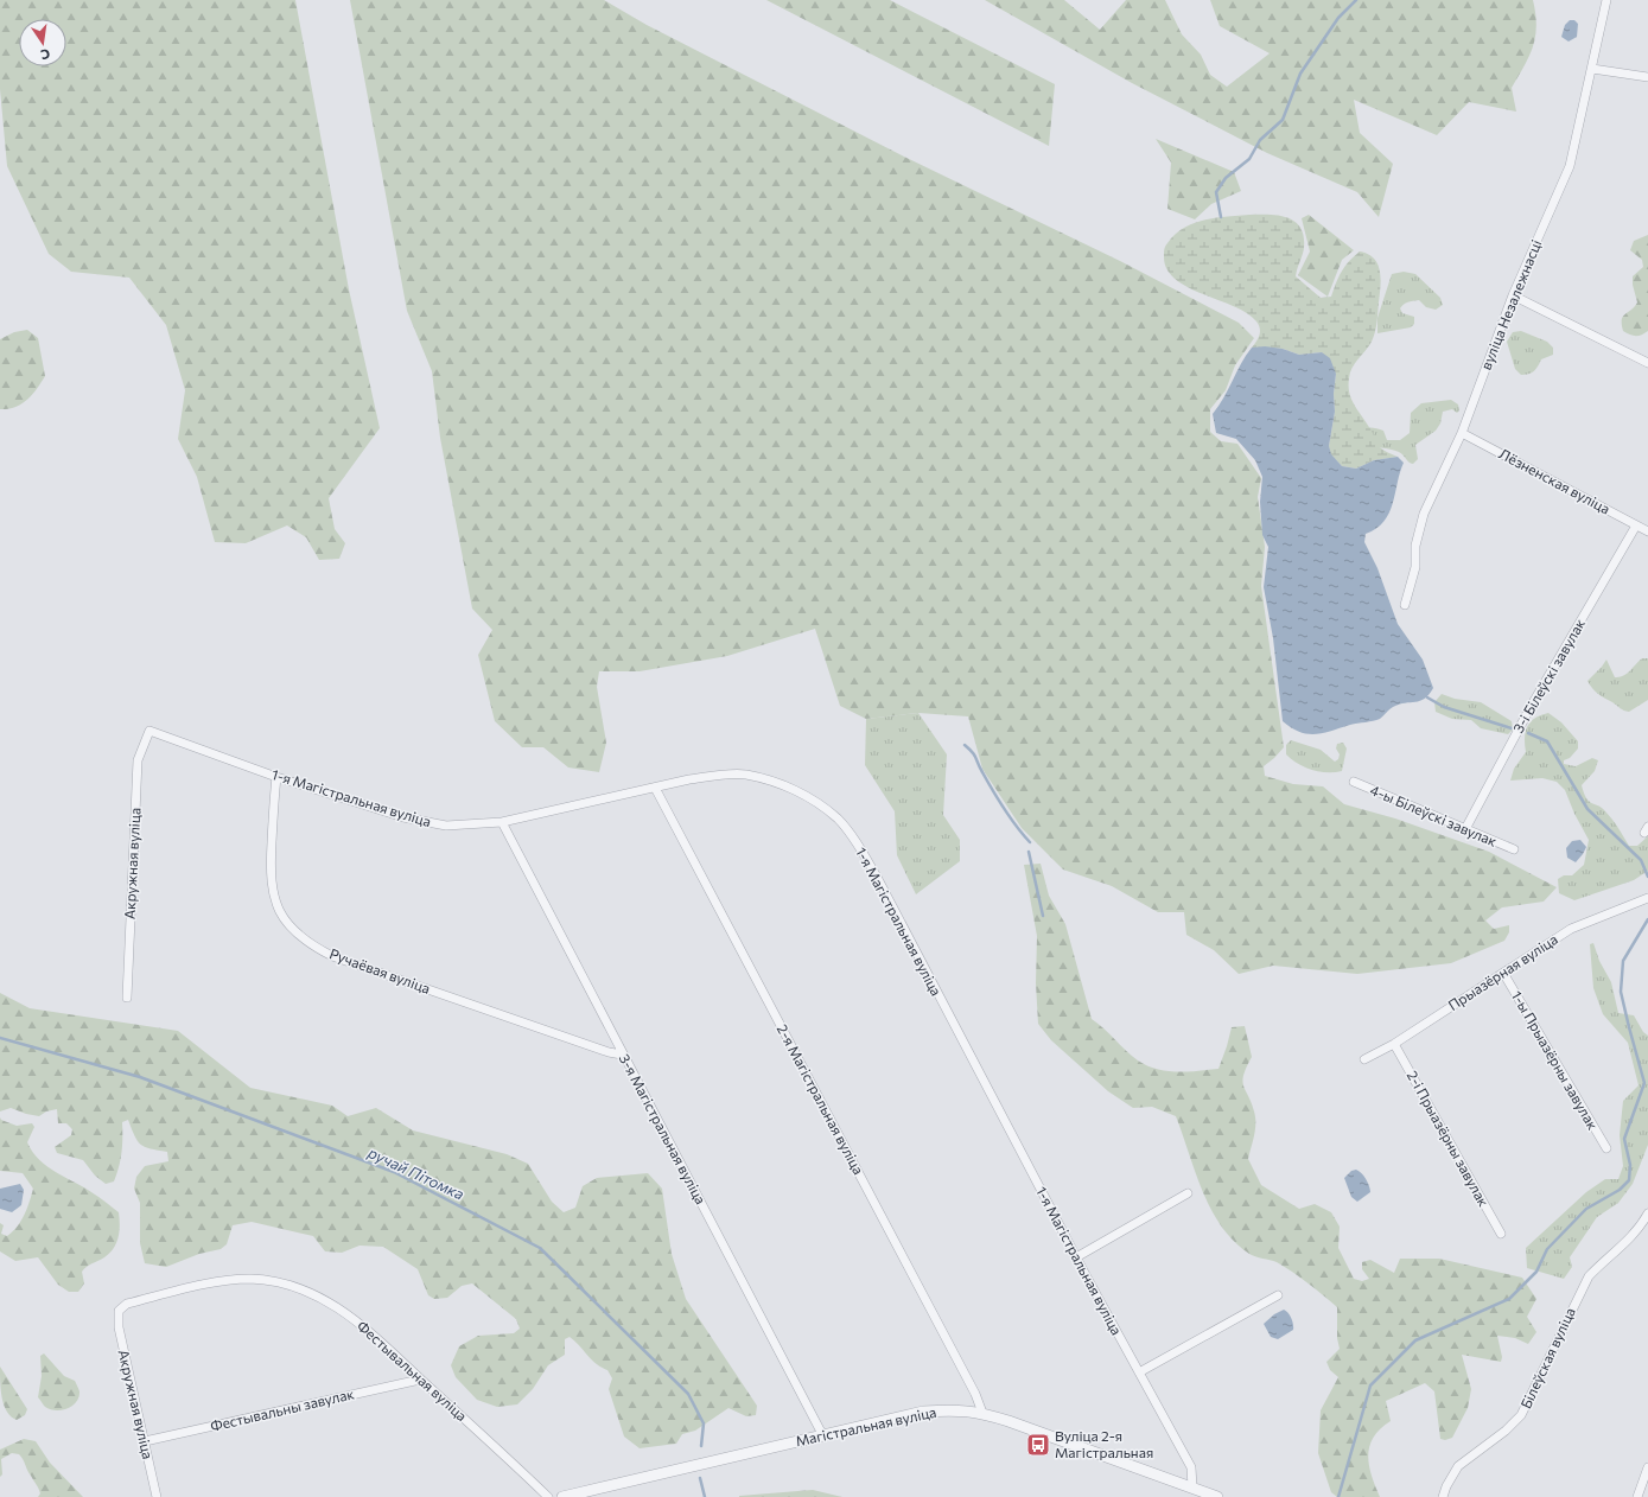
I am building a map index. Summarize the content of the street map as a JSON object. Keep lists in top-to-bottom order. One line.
{"streets":{"street":["вуліца Незалежнасці","Лёзненская вуліца","3-і Білеўскі завулак","1-я Магістральная вуліца","4-ы Білеўскі завулак","Акружная вуліца","Ручаёвая вуліца","Прыазёрная вуліца","1-ы Прыазёрны завулак","2-я Магістральная вуліца","3-я Магістральная вуліца","2-і Прыазёрны завулак","Білеўская вуліца","Фестывальная вуліца","Фестывальны завулак","Магістральная вуліца"]},"crossings":[["вуліца Незалежнасці","Лёзненская вуліца"],["Лёзненская вуліца","3-і Білеўскі завулак"],["3-і Білеўскі завулак","4-ы Білеўскі завулак"],["1-я Магістральная вуліца","Акружная вуліца"],["1-я Магістральная вуліца","Ручаёвая вуліца"],["1-я Магістральная вуліца","2-я Магістральная вуліца"],["1-я Магістральная вуліца","3-я Магістральная вуліца"],["1-я Магістральная вуліца","Магістральная вуліца"],["Акружная вуліца","Фестывальная вуліца"],["Акружная вуліца","Фестывальны завулак"],["Ручаёвая вуліца","3-я Магістральная вуліца"],["Прыазёрная вуліца","1-ы Прыазёрны завулак"],["Прыазёрная вуліца","2-і Прыазёрны завулак"],["2-я Магістральная вуліца","Магістральная вуліца"],["3-я Магістральная вуліца","Магістральная вуліца"],["Фестывальная вуліца","Фестывальны завулак"]],"water":["ручай Пітомка"],"places":{"bus stop":["Вуліца 2-я Магістральная"]},"north":"bottom"}
